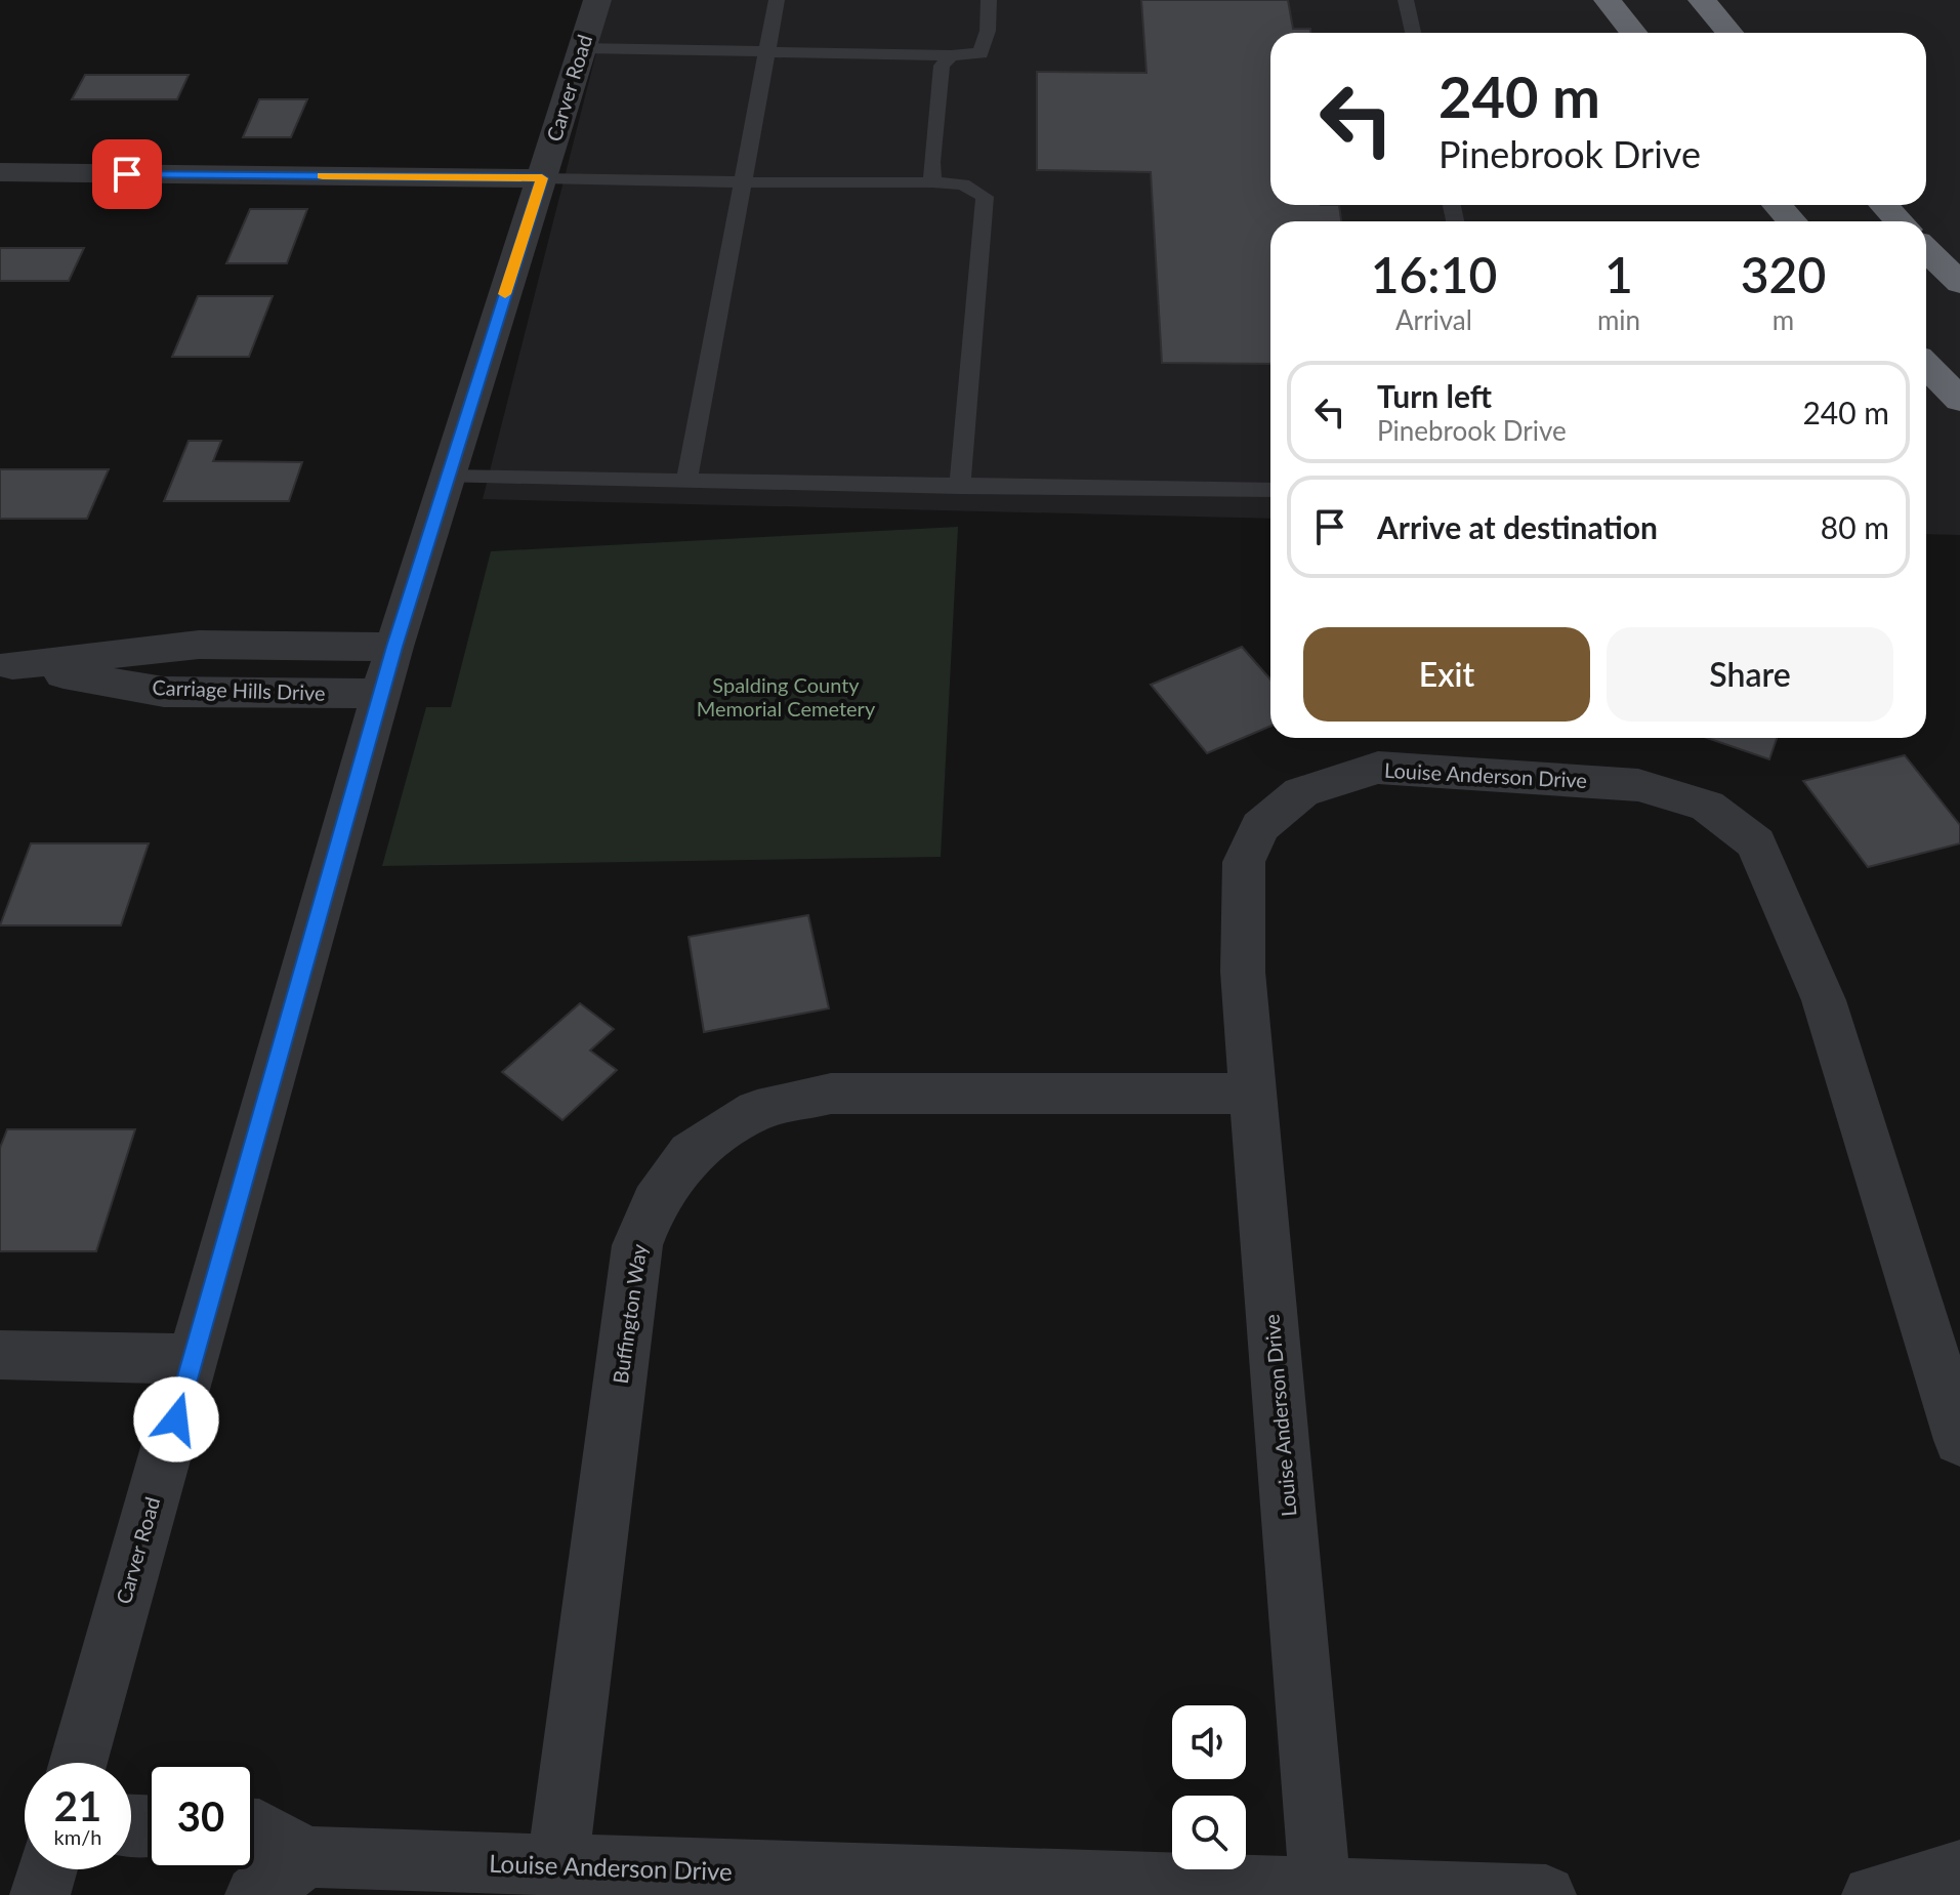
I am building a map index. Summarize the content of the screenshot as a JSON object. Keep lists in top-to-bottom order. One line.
{"streets":{"street":["Carver Road","Carriage Hills Drive","Louise Anderson Drive","Buffington Way"]},"crossings":[["Carver Road","Carriage Hills Drive"],["Louise Anderson Drive","Buffington Way"]],"parks":["Spalding County Memorial Cemetery"],"page":{"turn":["240 m","Pinebrook Drive"],"eta":["16:10","Arrival","1","min","320","m"],"list":[{"name":"Turn left","note":"Pinebrook Drive","value":"240 m"},{"name":"Arrive at destination","value":"80 m"}],"buttons":["Exit","Share"],"speed":"21 km/h","limit":"30"}}
